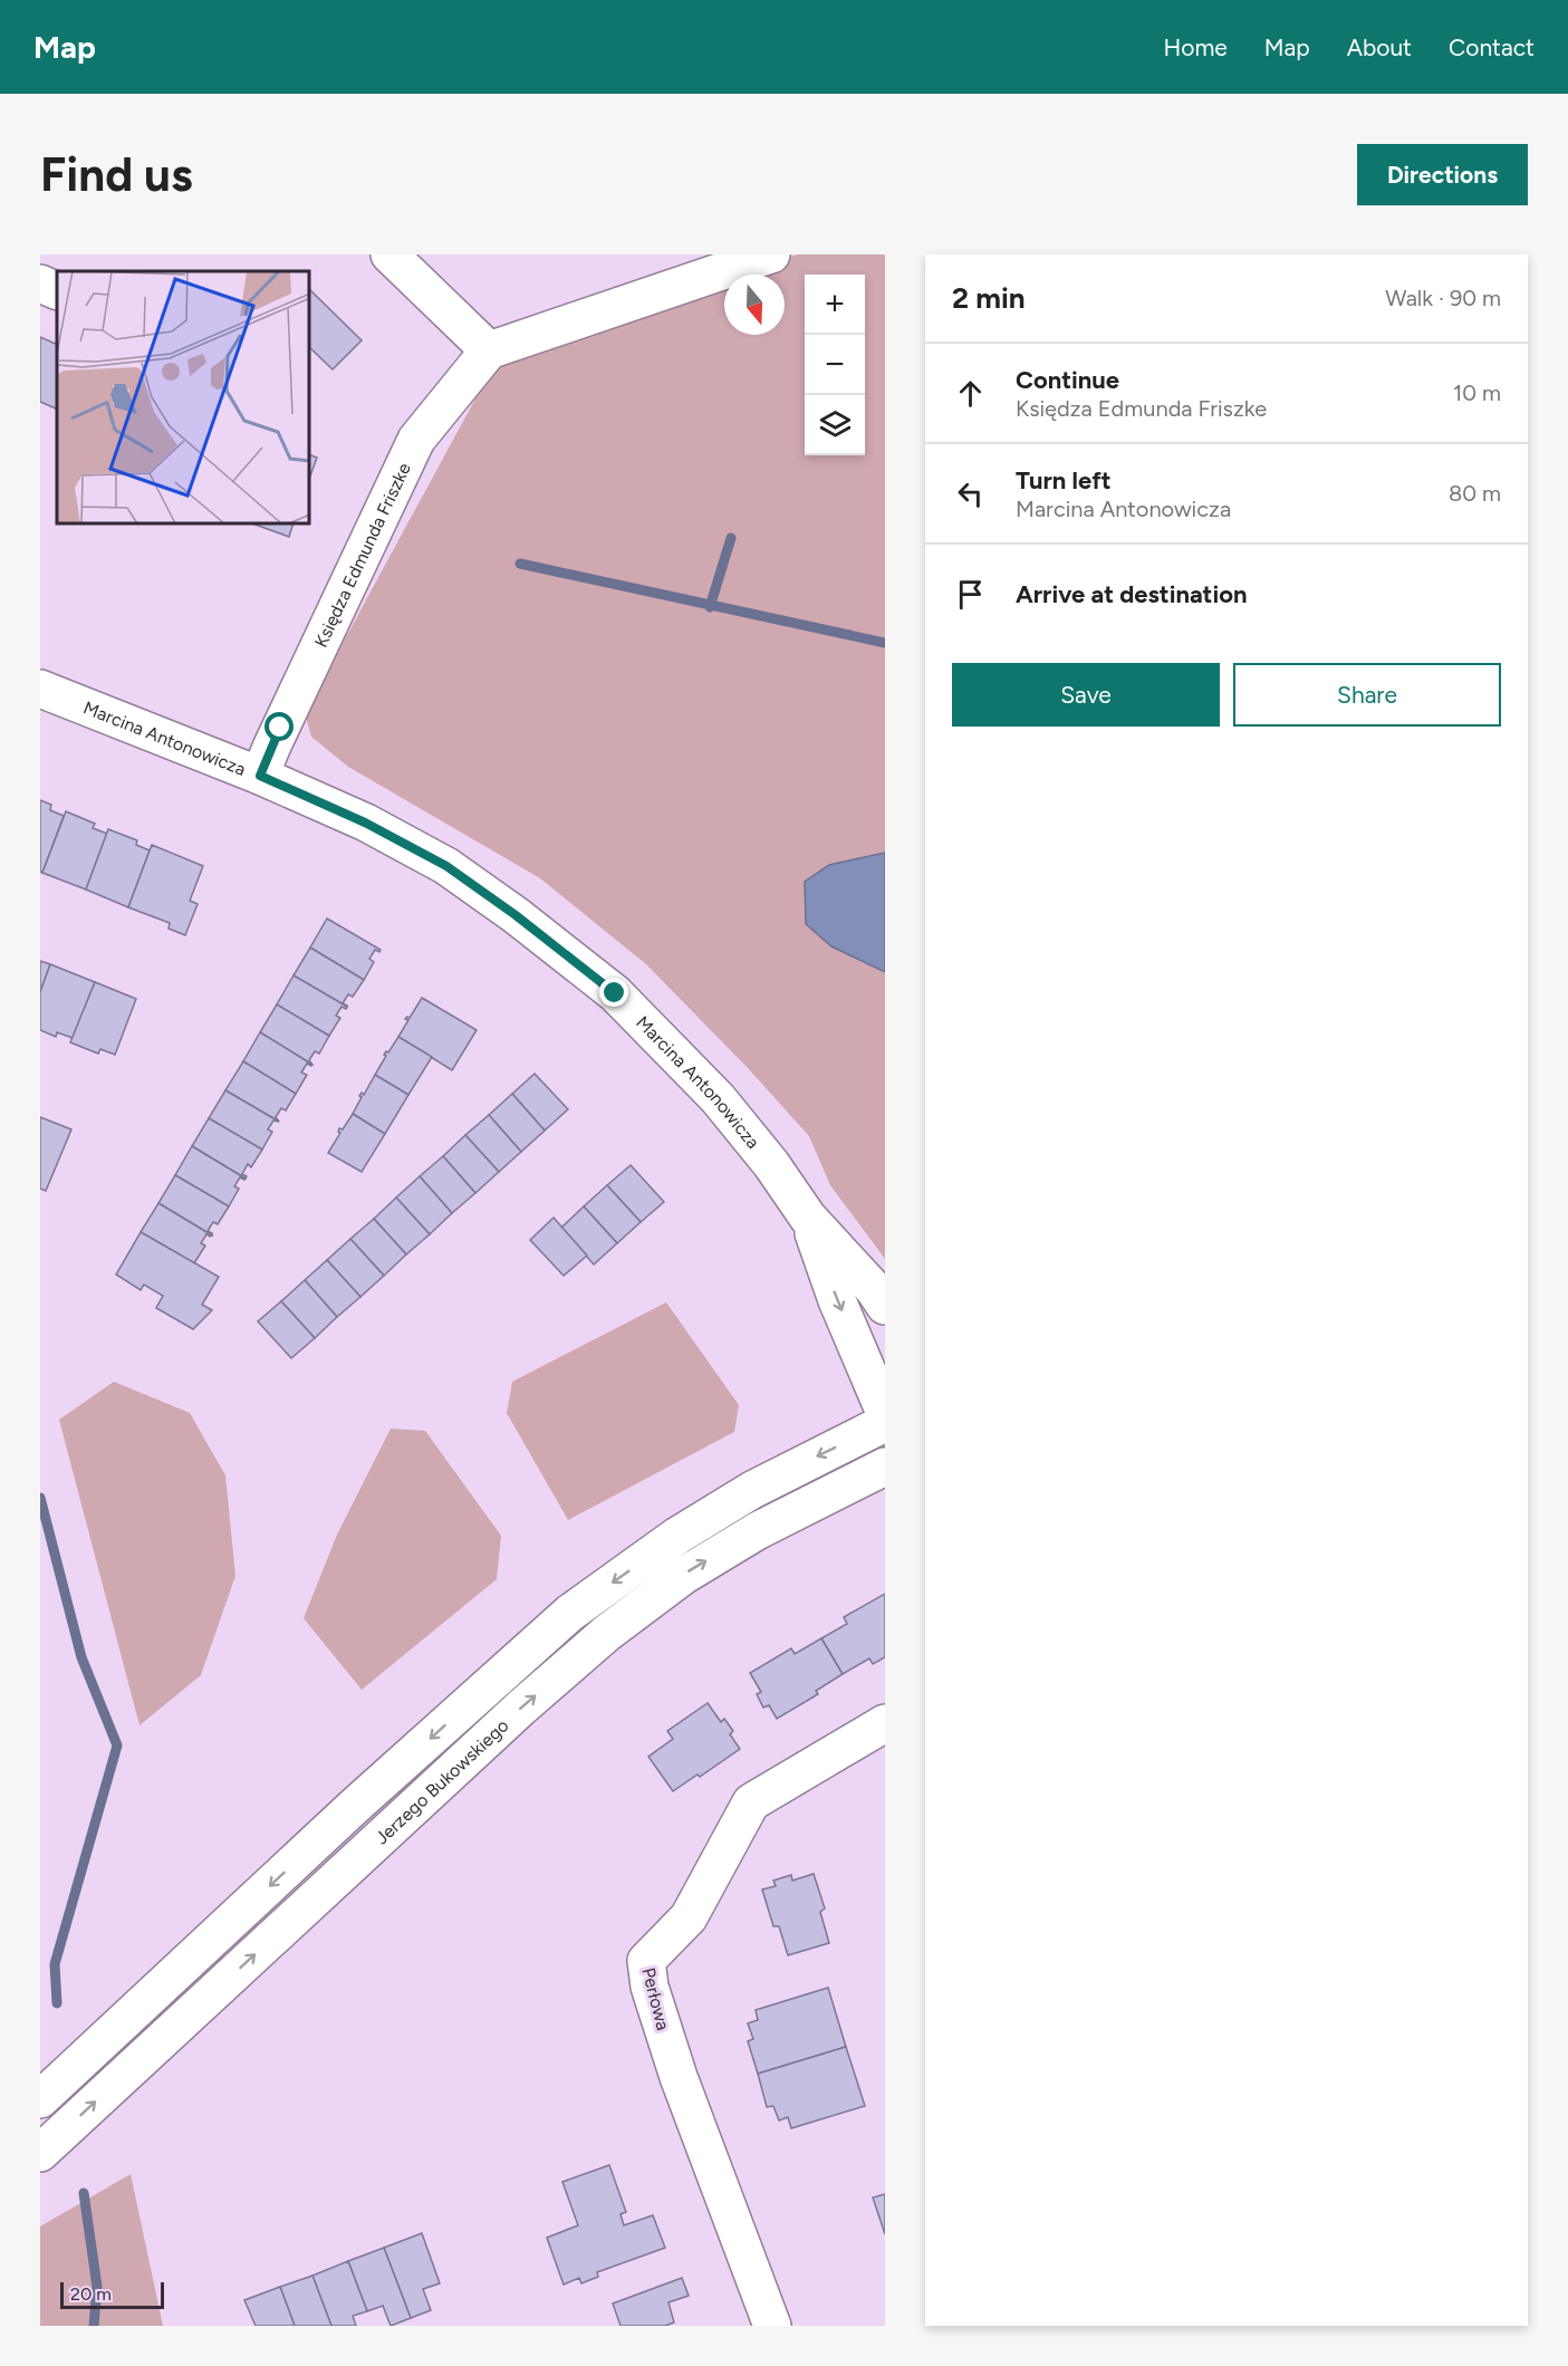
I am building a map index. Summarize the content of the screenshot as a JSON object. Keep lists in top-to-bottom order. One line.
{"streets":{"street":["Księdza Edmunda Friszke","Marcina Antonowicza","Jerzego Bukowskiego","Perłowa"]},"crossings":[["Księdza Edmunda Friszke","Marcina Antonowicza"]],"scale_bar":"20 m","north":"bottom","page":{"header":"Map","nav":["Home","Map","About","Contact"],"buttons":["Directions",["Save","Share"]],"title":"Find us","heading":["2 min","Walk · 90 m"],"map_buttons":["+","−"],"list":[["Continue","Księdza Edmunda Friszke","10 m"],["Turn left","Marcina Antonowicza","80 m"],"Arrive at destination"],"scale":"20 m"}}
